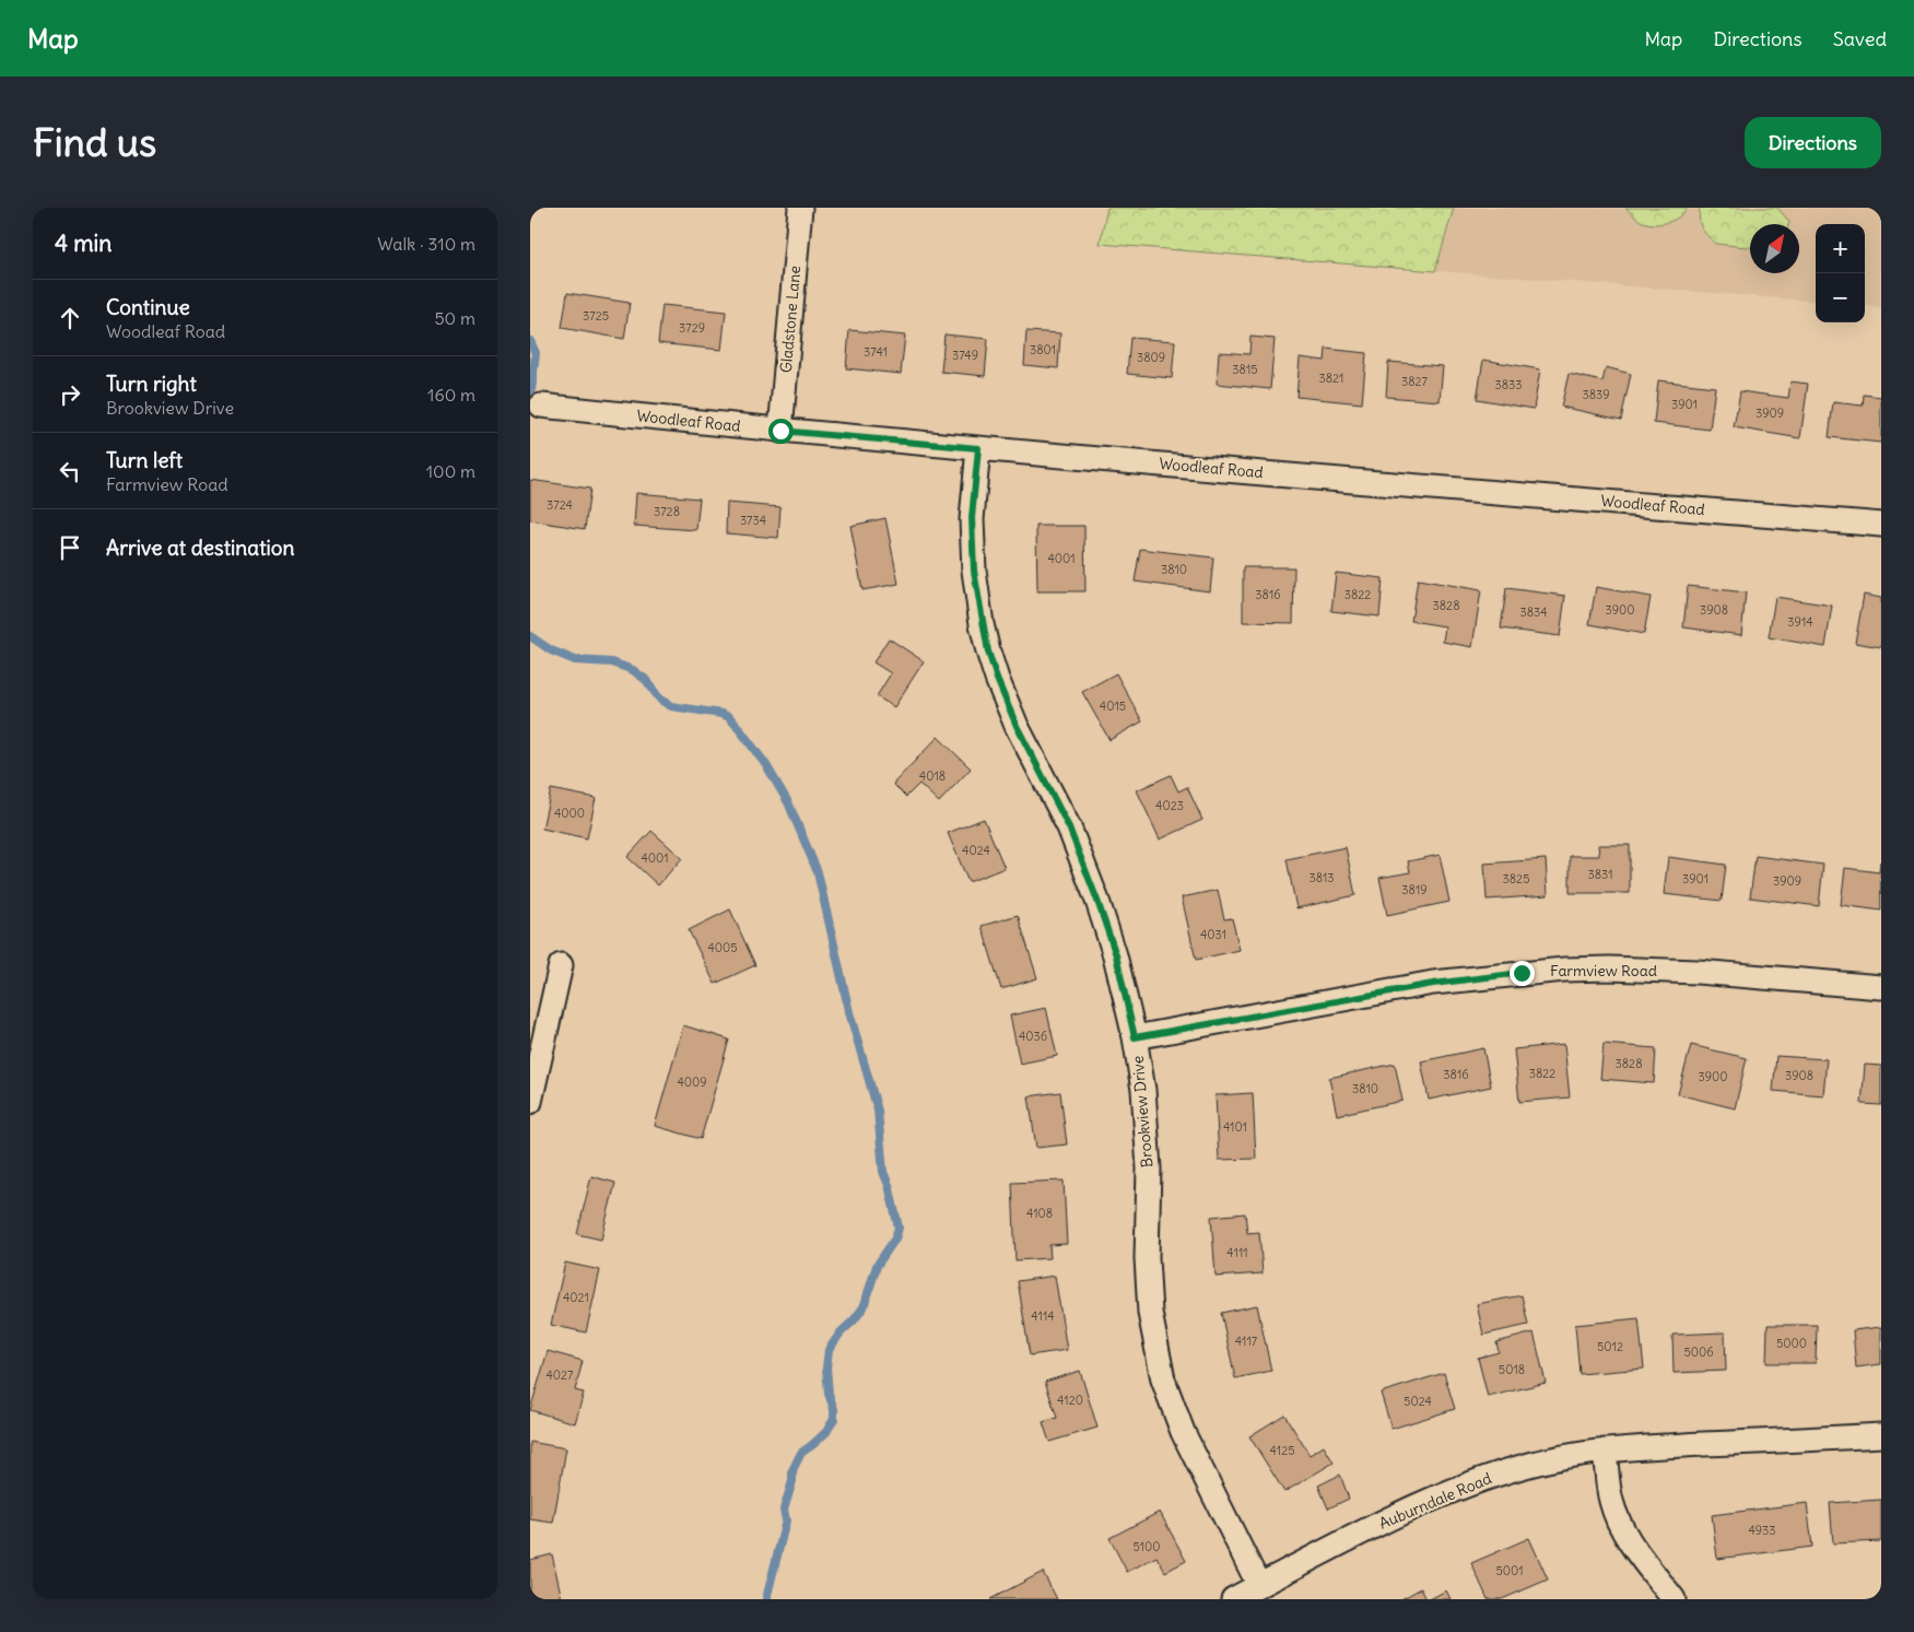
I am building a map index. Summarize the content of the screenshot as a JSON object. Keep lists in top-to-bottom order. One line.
{"streets":{"street":["Gladstone Lane","Woodleaf Road","Farmview Road","Brookview Drive","Auburndale Road"]},"crossings":[["Gladstone Lane","Woodleaf Road"],["Woodleaf Road","Brookview Drive"],["Farmview Road","Brookview Drive"],["Brookview Drive","Auburndale Road"]],"house_numbers":["3725","3729","3801","3741","3749","3809","3815","3821","3827","3833","3839","3901","3909","3724","3728","3734","4001","3810","3816","3822","3828","3900","3908","3834","3914","4015","4018","4023","4000","4024","4001","3831","3813","3825","3901","3909","3819","4031","4005","4036","3828","3822","3816","3908","3900","4009","3810","4101","4108","4111","4021","4114","4117","5000","5012","5006","5018","4027","4120","5024","4125","4933","5100","5001"],"north":"top right","page":{"header":"Map","nav":["Map","Directions","Saved"],"buttons":"Directions","title":"Find us","heading":["4 min","Walk · 310 m"],"map_buttons":["+","−"],"list":[["Continue","Woodleaf Road","50 m"],["Turn right","Brookview Drive","160 m"],["Turn left","Farmview Road","100 m"],"Arrive at destination"]}}
